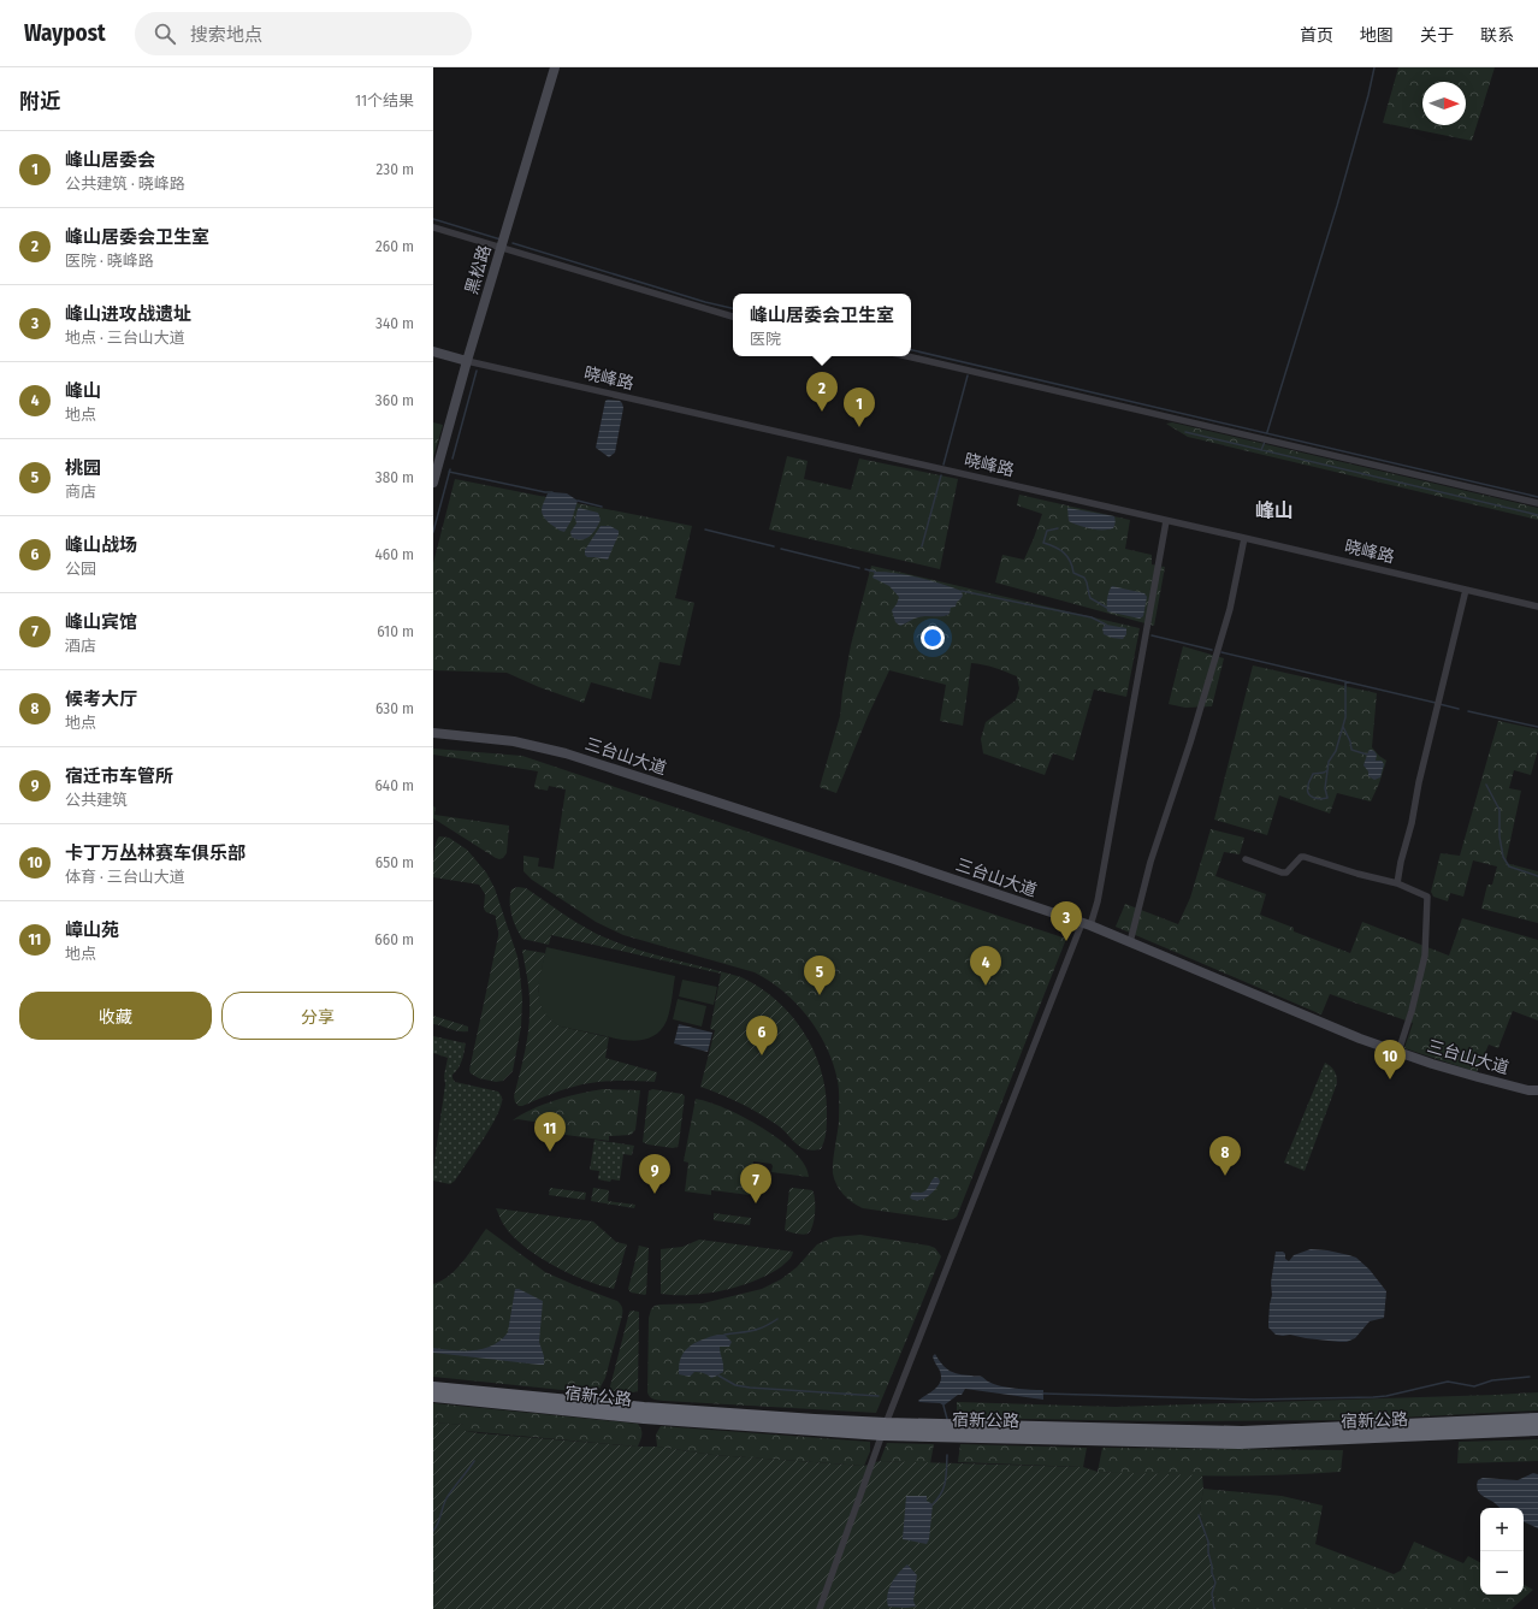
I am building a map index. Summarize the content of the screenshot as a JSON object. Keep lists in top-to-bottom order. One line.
{"streets":{"highway":["宿新公路"],"main road":["黑松路","晓峰路","三台山大道"]},"crossings":[["黑松路","晓峰路"]],"districts":["峰山"],"north":"right","page":{"header":"Waypost","search":"搜索地点","nav":["首页","地图","关于","联系"],"heading":["附近","11个结果"],"list":[{"mark":"1","name":"峰山居委会","note":"公共建筑 · 晓峰路","value":"230 m"},{"mark":"2","name":"峰山居委会卫生室","note":"医院 · 晓峰路","value":"260 m"},{"mark":"3","name":"峰山进攻战遗址","note":"地点 · 三台山大道","value":"340 m"},{"mark":"4","name":"峰山","note":"地点","value":"360 m"},{"mark":"5","name":"桃园","note":"商店","value":"380 m"},{"mark":"6","name":"峰山战场","note":"公园","value":"460 m"},{"mark":"7","name":"峰山宾馆","note":"酒店","value":"610 m"},{"mark":"8","name":"候考大厅","note":"地点","value":"630 m"},{"mark":"9","name":"宿迁市车管所","note":"公共建筑","value":"640 m"},{"mark":"10","name":"卡丁万丛林赛车俱乐部","note":"体育 · 三台山大道","value":"650 m"},{"mark":"11","name":"嶂山苑","note":"地点","value":"660 m"}],"popup":["峰山居委会卫生室","医院"],"pins":["2","1","3","4","5","6","10","11","8","9","7"],"buttons":["收藏","分享"],"map_buttons":["+","−"]}}
